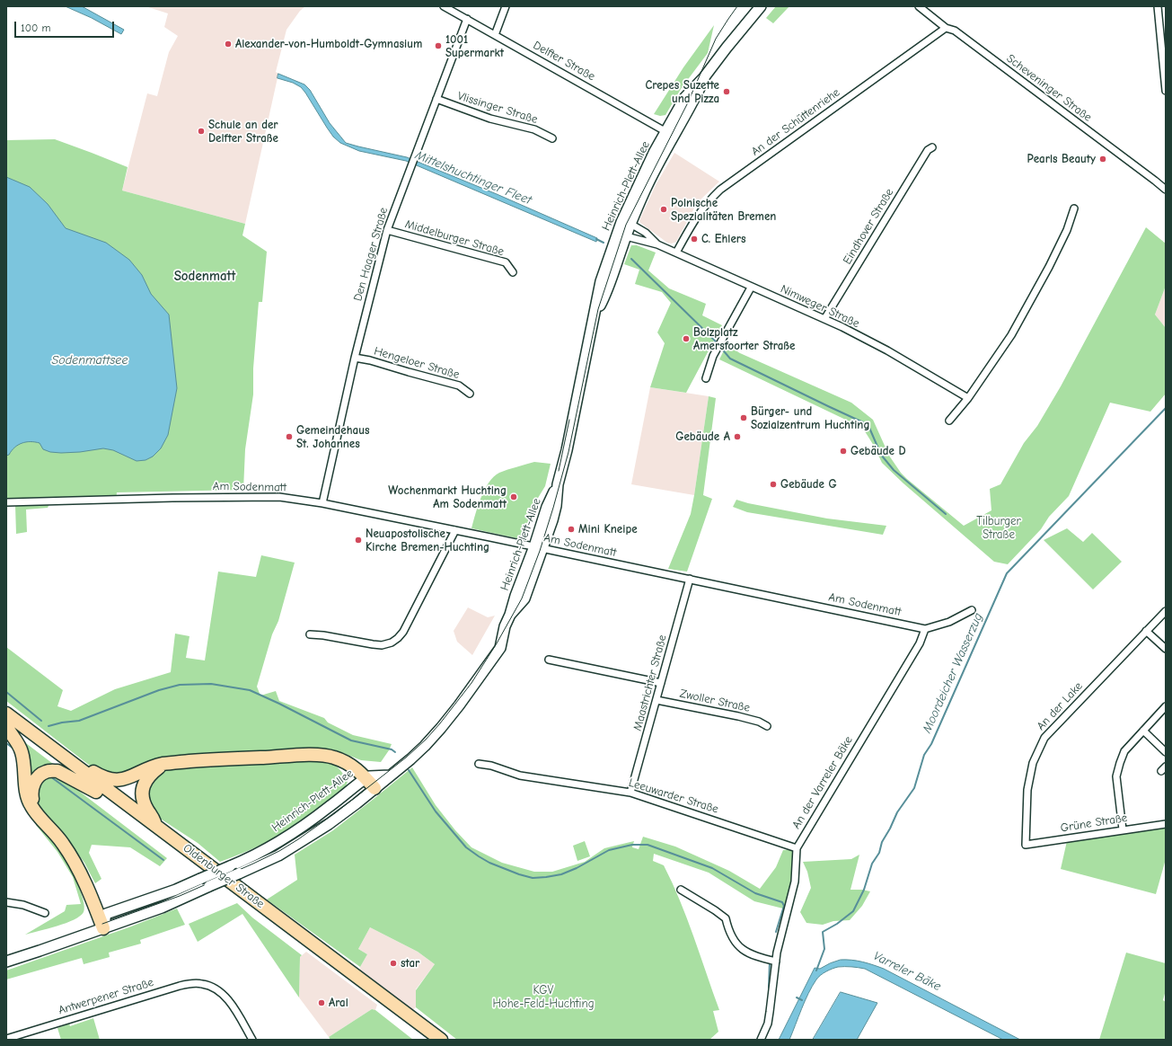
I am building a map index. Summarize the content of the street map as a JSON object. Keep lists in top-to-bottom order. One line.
{"streets":{"highway":["Oldenburger Straße"],"main road":["Heinrich-Plett-Allee"],"street":["Delfter Straße","Scheveninger Straße","Vlissinger Straße","An der Schüttenriehe","Eindhover Straße","Middelburger Straße","Den Haager Straße","Nimweger Straße","Hengeloer Straße","Am Sodenmatt","Maastrichter Straße","Zwoller Straße","An der Lake","An der Varreler Bäke","Leeuwarder Straße","Grüne Straße","Antwerpener Straße"]},"crossings":[["Delfter Straße","Heinrich-Plett-Allee"],["Delfter Straße","Den Haager Straße"],["Scheveninger Straße","An der Schüttenriehe"],["Vlissinger Straße","Den Haager Straße"],["An der Schüttenriehe","Nimweger Straße"],["Heinrich-Plett-Allee","Nimweger Straße"],["Heinrich-Plett-Allee","Am Sodenmatt"],["Eindhover Straße","Nimweger Straße"],["Middelburger Straße","Den Haager Straße"],["Den Haager Straße","Hengeloer Straße"],["Den Haager Straße","Am Sodenmatt"],["Am Sodenmatt","Maastrichter Straße"],["Am Sodenmatt","An der Varreler Bäke"],["Maastrichter Straße","Zwoller Straße"],["Maastrichter Straße","Leeuwarder Straße"],["An der Lake","Grüne Straße"],["An der Varreler Bäke","Leeuwarder Straße"]],"districts":["Sodenmatt"],"water":["Mittelshuchtinger Fleet","Sodenmattsee","Moordeicher Wasserzug","Varreler Bäke"],"parks":["Tilburger Straße","KGV Hohe-Feld-Huchting"],"places":["Alexander-von-Humboldt-Gymnasium","1001 Supermarkt","Crepes Suzette und Pizza","Schule an der Delfter Straße","Pearls Beauty","Polnische Spezialitäten Bremen","C. Ehlers","Bolzplatz Amersfoorter Straße","Bürger- und Sozialzentrum Huchting","Gemeindehaus St. Johannes","Gebäude A","Gebäude D","Gebäude G","Wochenmarkt Huchting Am Sodenmatt","Mini Kneipe","Neuapostolische Kirche Bremen-Huchting","star","Aral"],"scale_bar":"100 m"}
